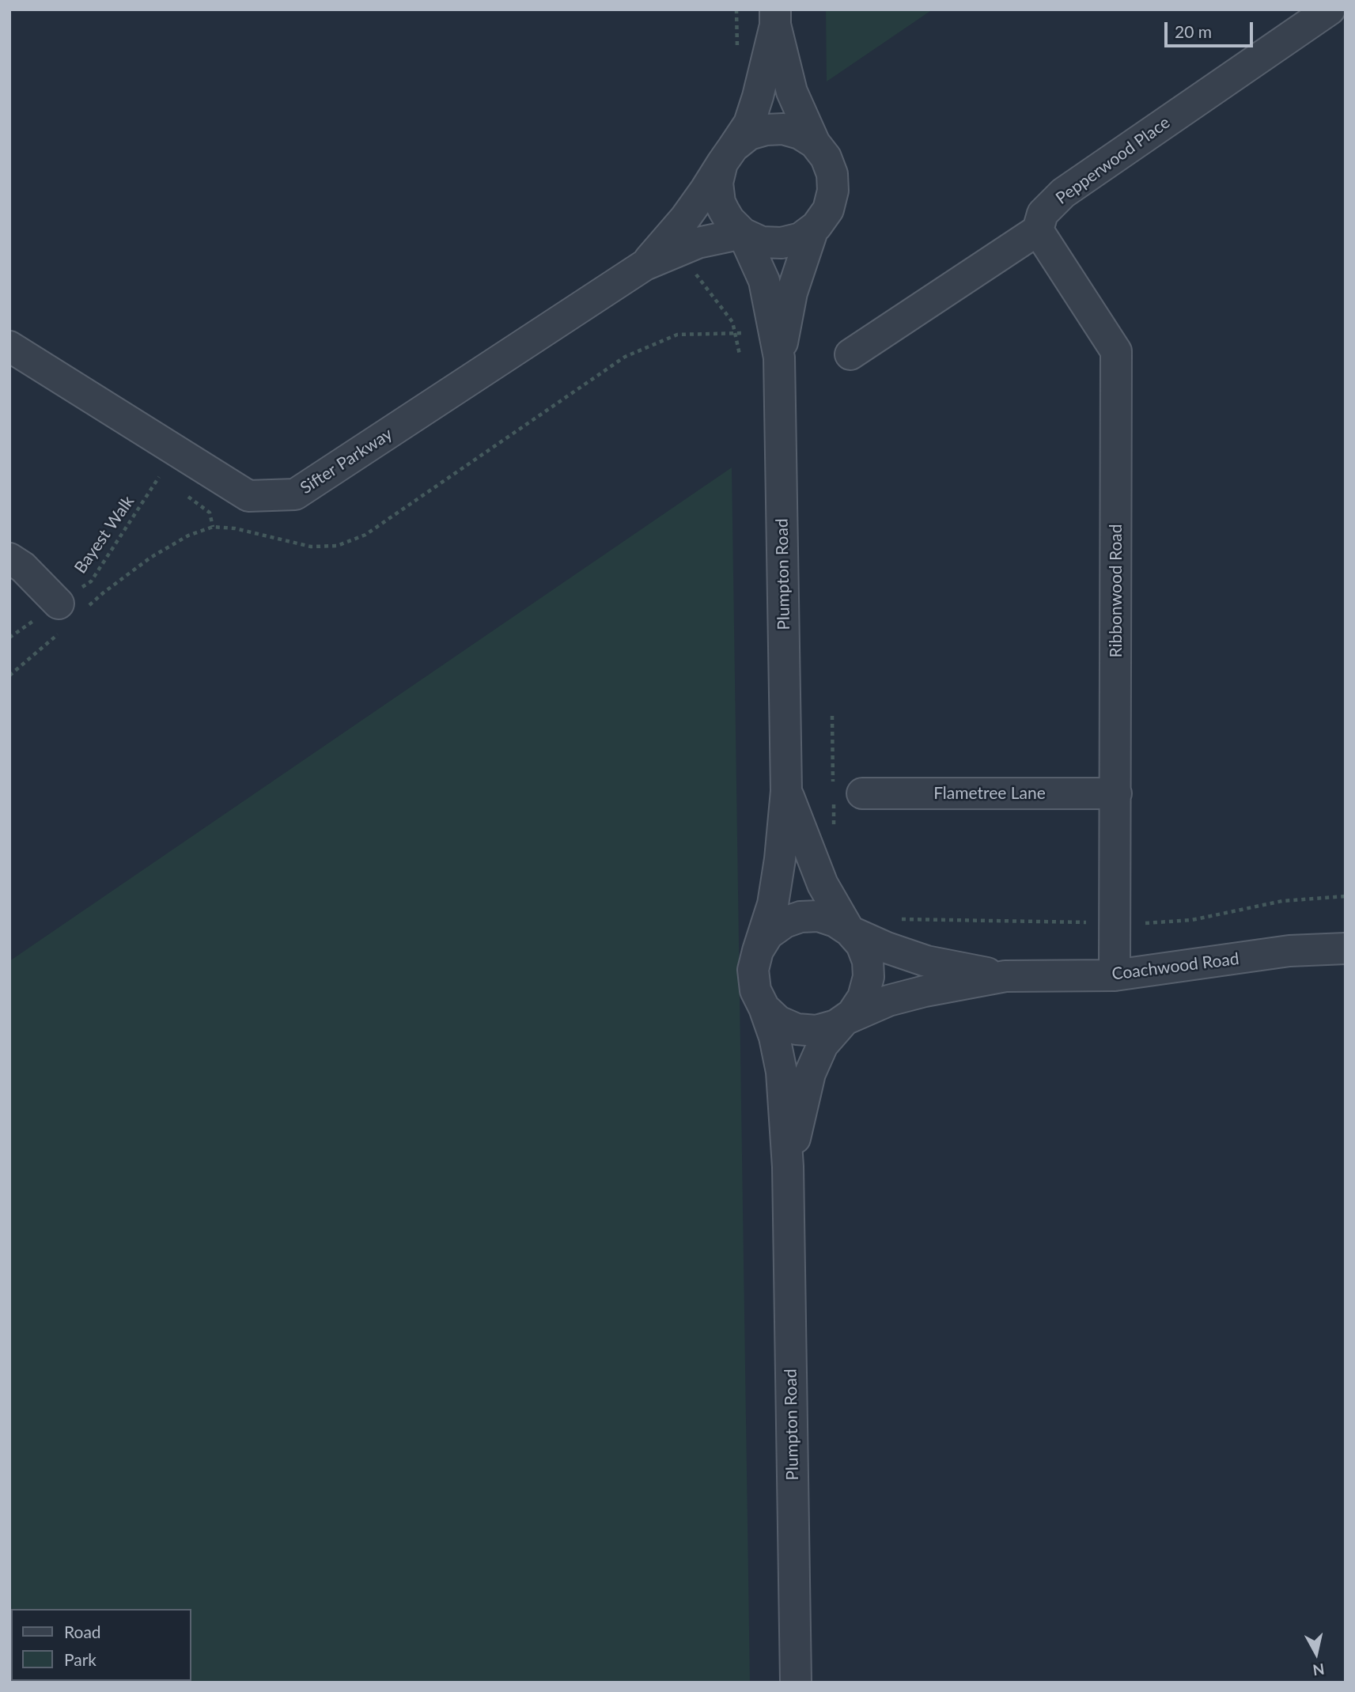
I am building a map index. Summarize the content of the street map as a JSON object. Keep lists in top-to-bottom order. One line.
{"streets":{"street":["Pepperwood Place","Sifter Parkway","Plumpton Road","Ribbonwood Road","Flametree Lane","Coachwood Road"],"path":["Bayest Walk"]},"crossings":[["Pepperwood Place","Ribbonwood Road"],["Sifter Parkway","Plumpton Road"],["Plumpton Road","Coachwood Road"],["Ribbonwood Road","Flametree Lane"],["Ribbonwood Road","Coachwood Road"]],"legend":["Road","Park"],"scale_bar":"20 m","north":"bottom"}
